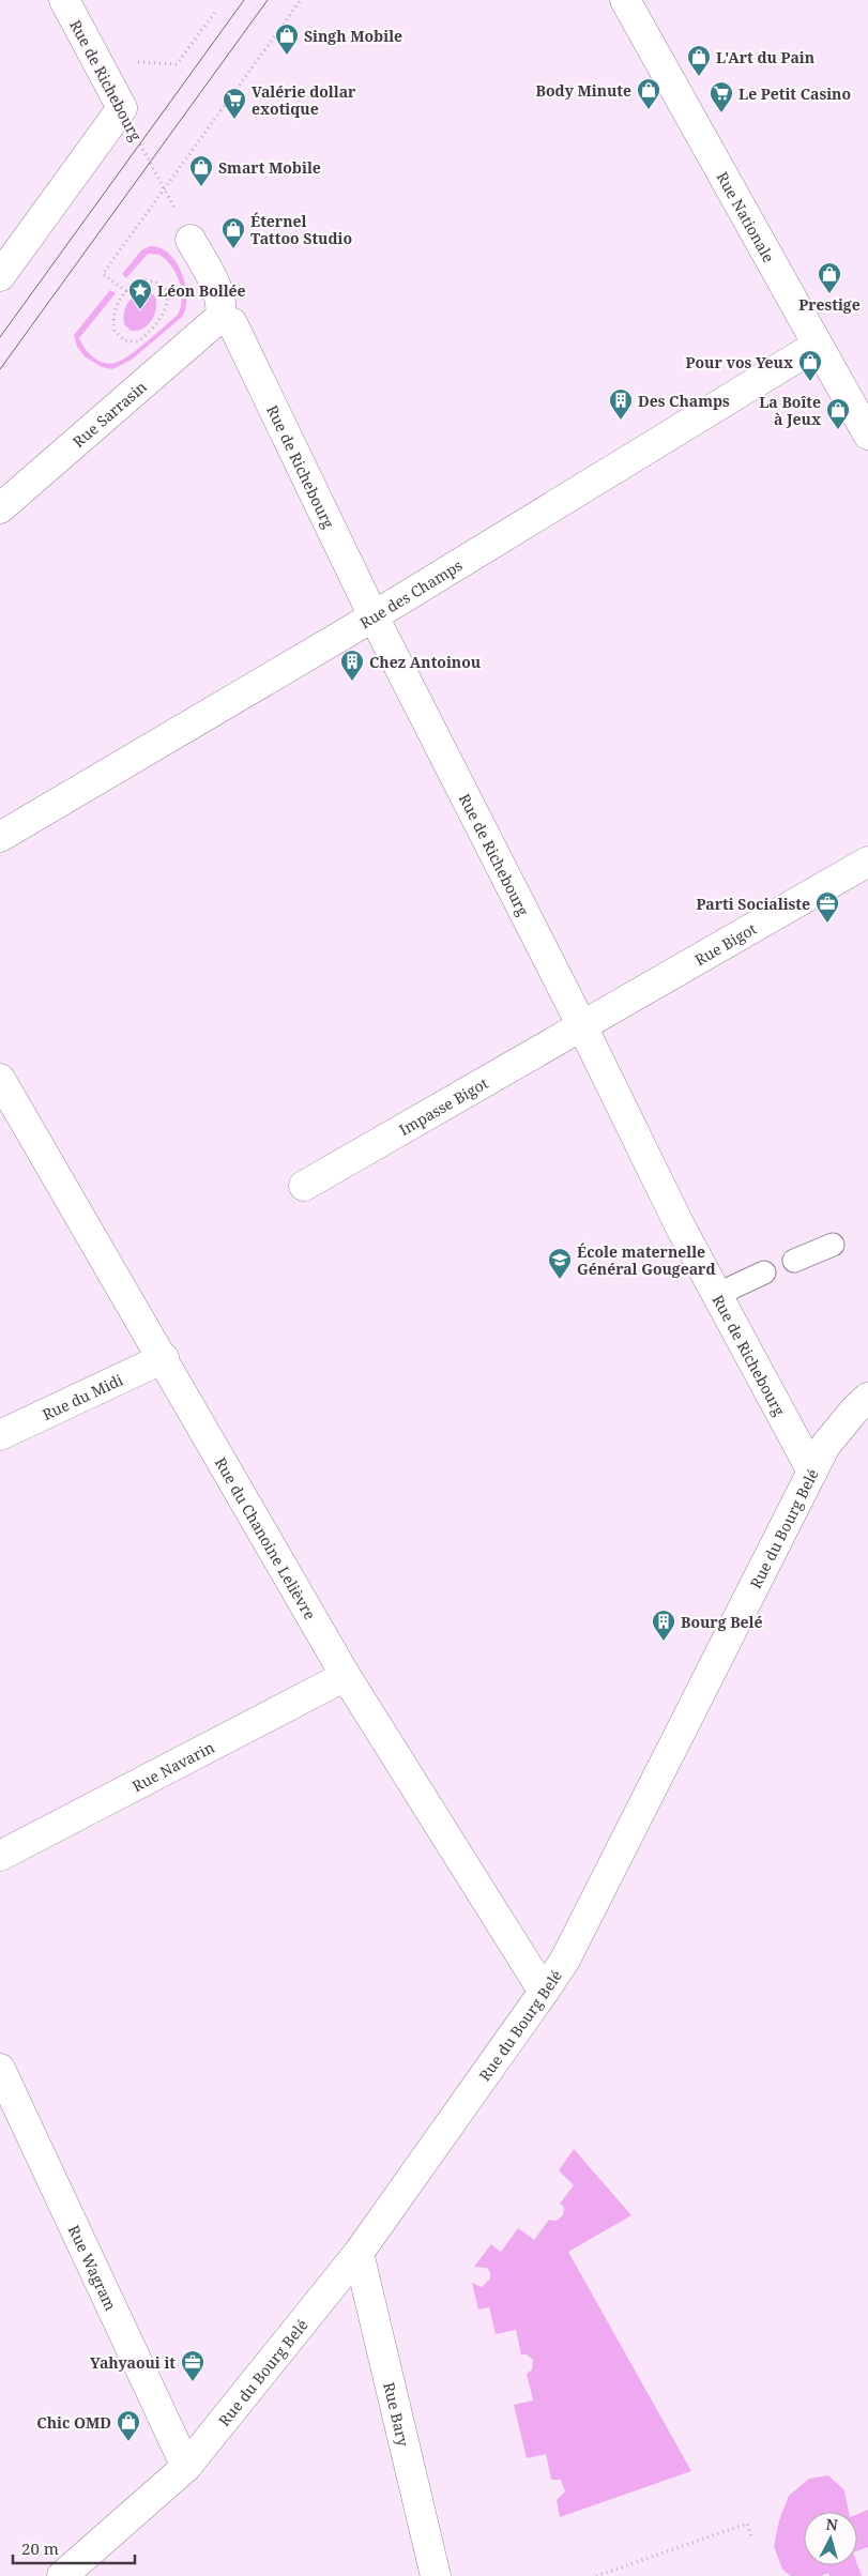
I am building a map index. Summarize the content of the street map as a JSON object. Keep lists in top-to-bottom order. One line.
{"streets":{"street":["Rue de Richebourg","Rue Nationale","Rue Sarrasin","Rue des Champs","Rue Bigot","Impasse Bigot","Rue du Midi","Rue du Bourg Belé","Rue du Chanoine Lelièvre","Rue Navarin","Rue Wagram","Rue Bary"]},"crossings":[["Rue de Richebourg","Rue Sarrasin"],["Rue de Richebourg","Rue des Champs"],["Rue de Richebourg","Rue Bigot"],["Rue de Richebourg","Impasse Bigot"],["Rue de Richebourg","Rue du Bourg Belé"],["Rue Nationale","Rue des Champs"],["Rue Bigot","Impasse Bigot"],["Rue du Midi","Rue du Chanoine Lelièvre"],["Rue du Bourg Belé","Rue du Chanoine Lelièvre"],["Rue du Bourg Belé","Rue Wagram"],["Rue du Bourg Belé","Rue Bary"],["Rue du Chanoine Lelièvre","Rue Navarin"]],"places":{"shop":["Singh Mobile","L'Art du Pain","Body Minute","Smart Mobile","Éternel Tattoo Studio","Prestige","Pour vos Yeux","La Boîte à Jeux","Chic OMD"],"supermarket":["Le Petit Casino","Valérie dollar exotique"],"place":["Léon Bollée"],"building":["Des Champs","Chez Antoinou","Bourg Belé"],"office":["Parti Socialiste","Yahyaoui it"],"school or university":["École maternelle Général Gougeard"]},"scale_bar":"20 m","north":"top"}
